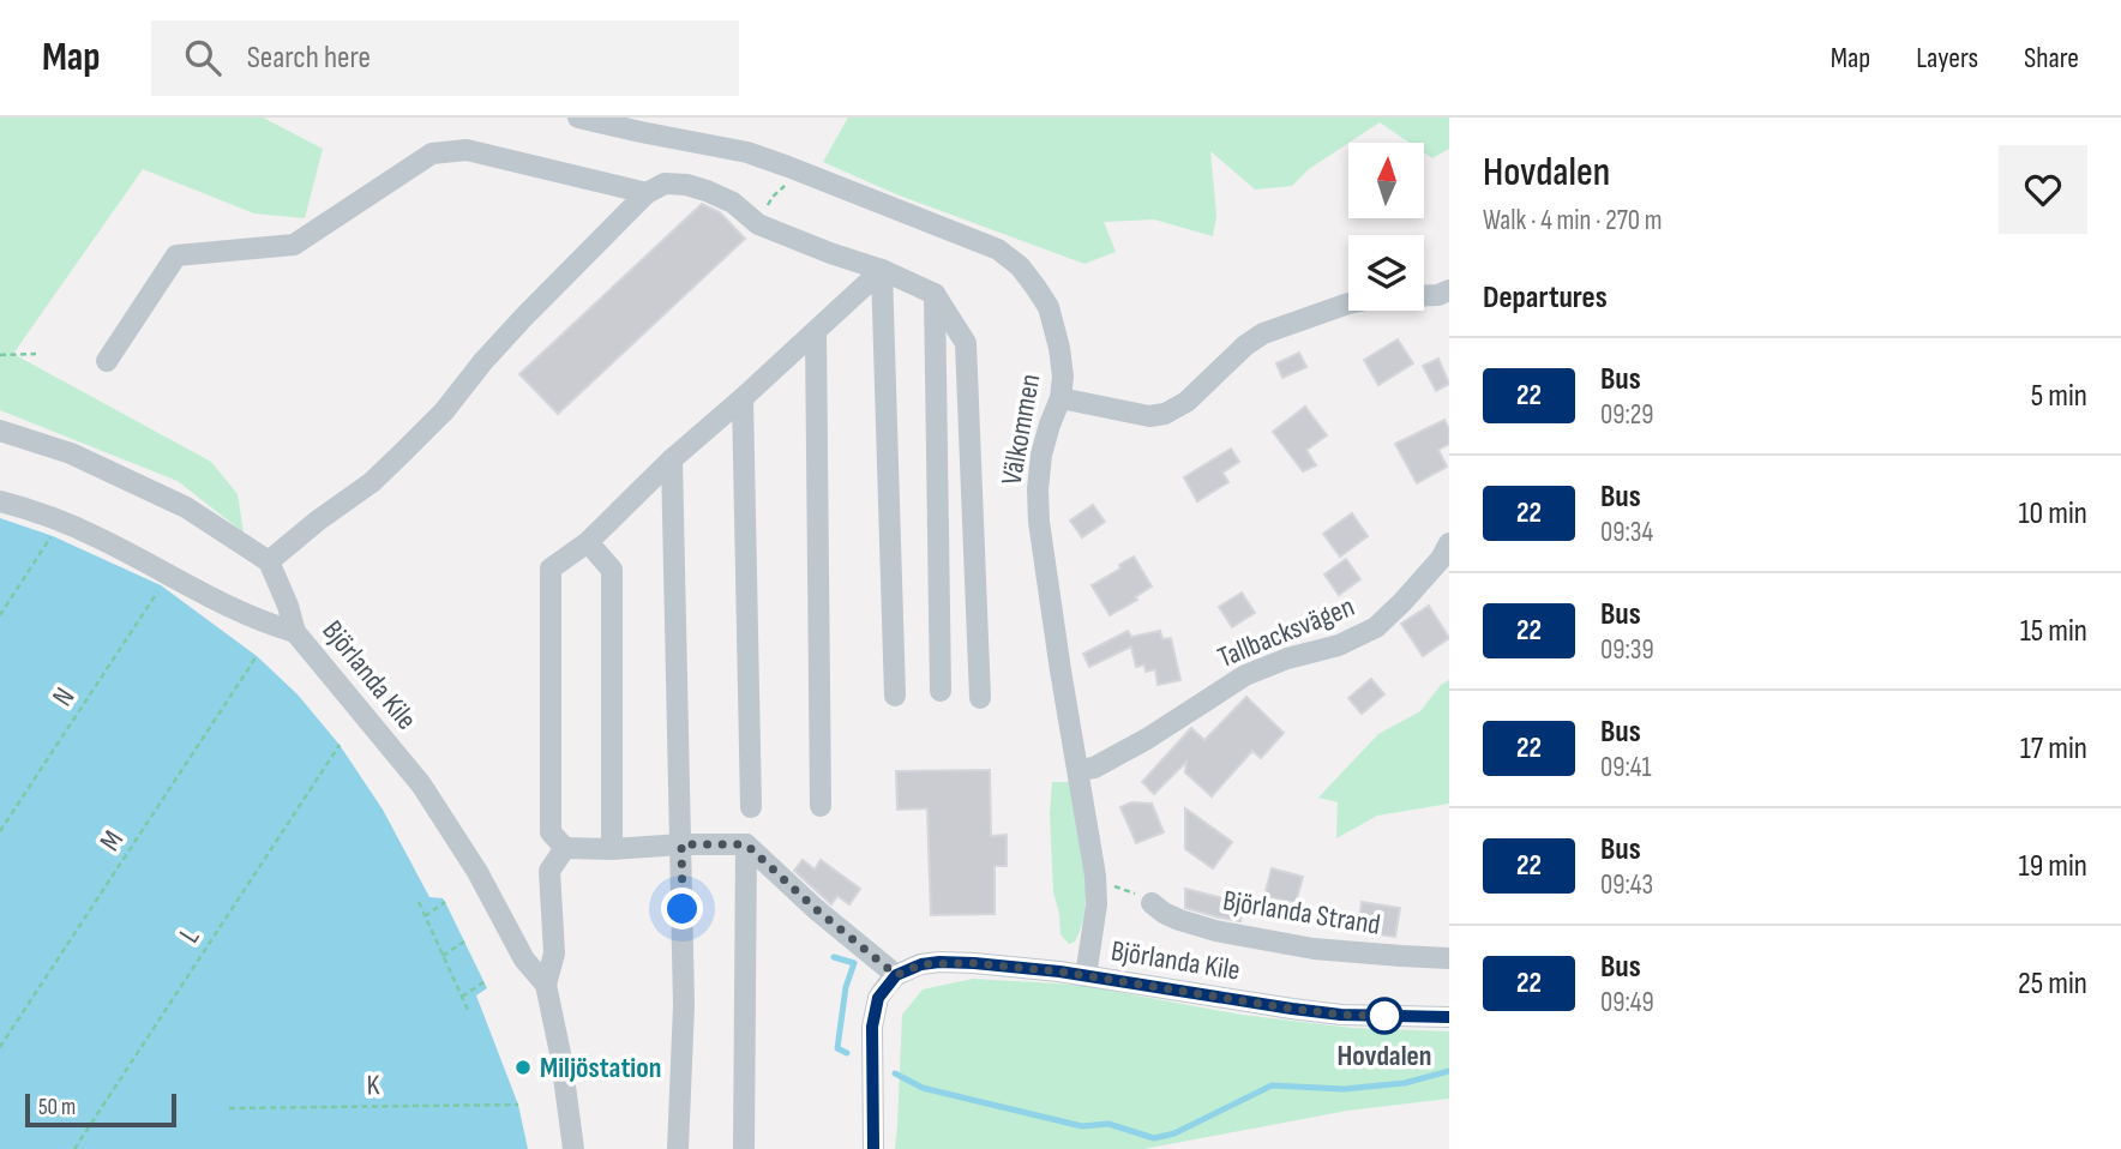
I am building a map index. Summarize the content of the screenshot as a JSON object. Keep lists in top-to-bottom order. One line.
{"streets":{"street":["Välkommen","Tallbacksvägen","Björlanda Kile","Björlanda Strand"],"path":["N","M","L","K"]},"crossings":[["Välkommen","Tallbacksvägen"],["Välkommen","Björlanda Kile"]],"places":["Hovdalen","Miljöstation"],"lines":["bus line 22"],"scale_bar":"50 m","north":"top","page":{"header":"Map","search":"Search here","nav":["Map","Layers","Share"],"heading":[["Hovdalen","Walk · 4 min · 270 m"],"Departures"],"list":[{"mark":"22","name":"Bus","note":"09:29","value":"5 min"},{"mark":"22","name":"Bus","note":"09:34","value":"10 min"},{"mark":"22","name":"Bus","note":"09:39","value":"15 min"},{"mark":"22","name":"Bus","note":"09:41","value":"17 min"},{"mark":"22","name":"Bus","note":"09:43","value":"19 min"},{"mark":"22","name":"Bus","note":"09:49","value":"25 min"}],"scale":"50 m"}}
